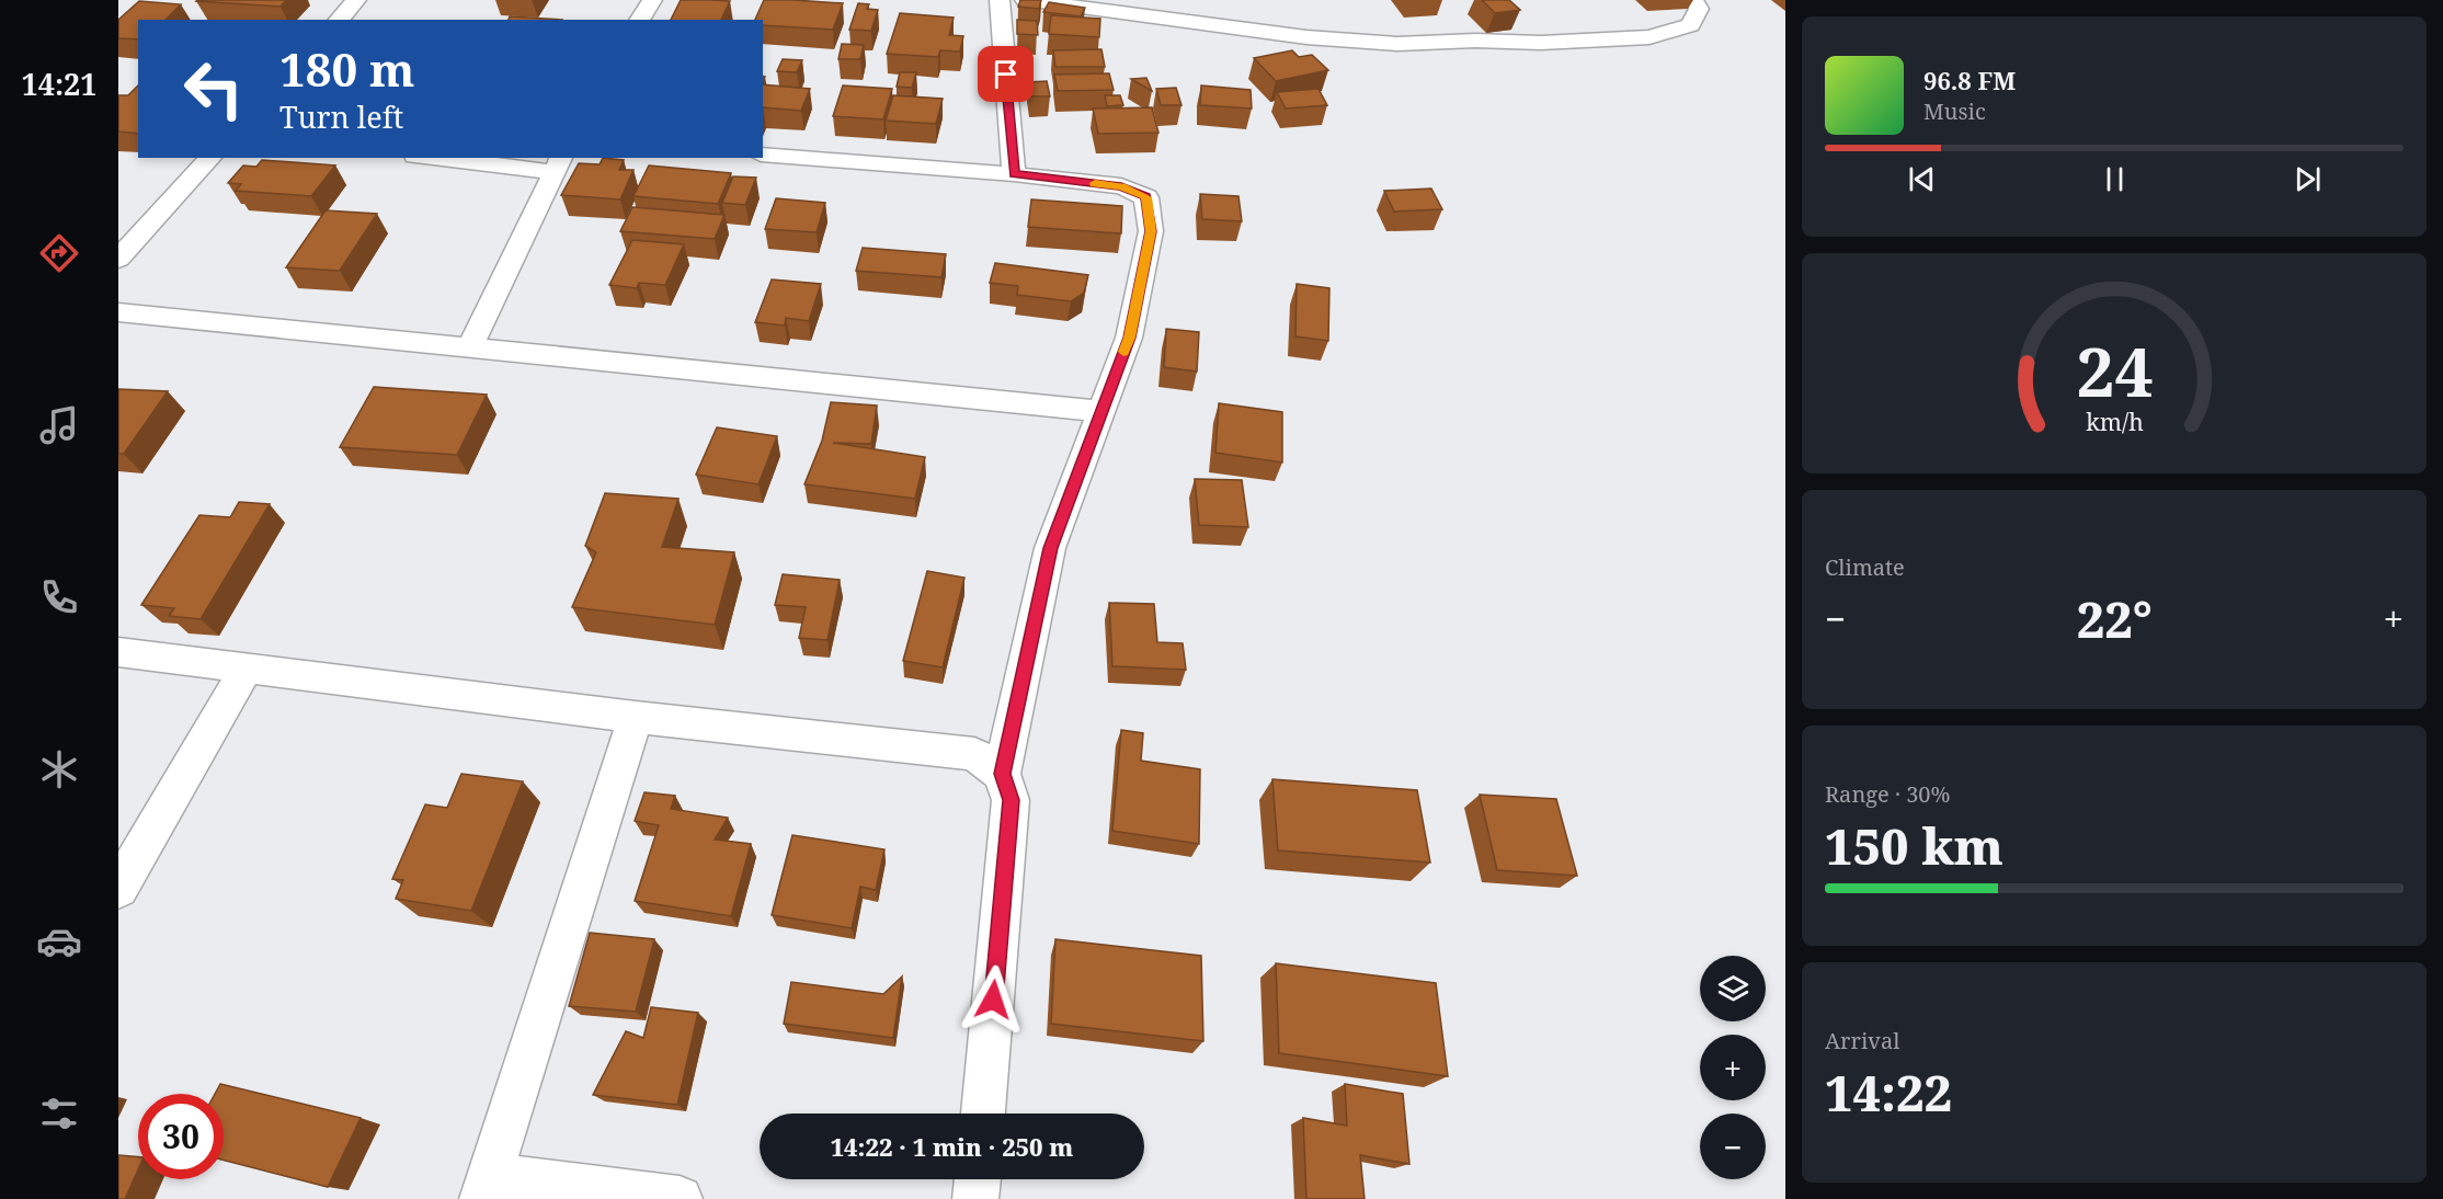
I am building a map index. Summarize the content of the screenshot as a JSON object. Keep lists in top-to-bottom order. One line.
{"page":{"tabs":"14:21","turn":["180 m","Turn left"],"song":["96.8 FM","Music"],"tile":["Climate",["Range · 30%","150 km"],["Arrival","14:22"]],"heat":["−","22°","+"],"map_buttons":["+","−"],"limit":"30","trip":"14:22 · 1 min · 250 m","gauge":["24","km/h"]}}
